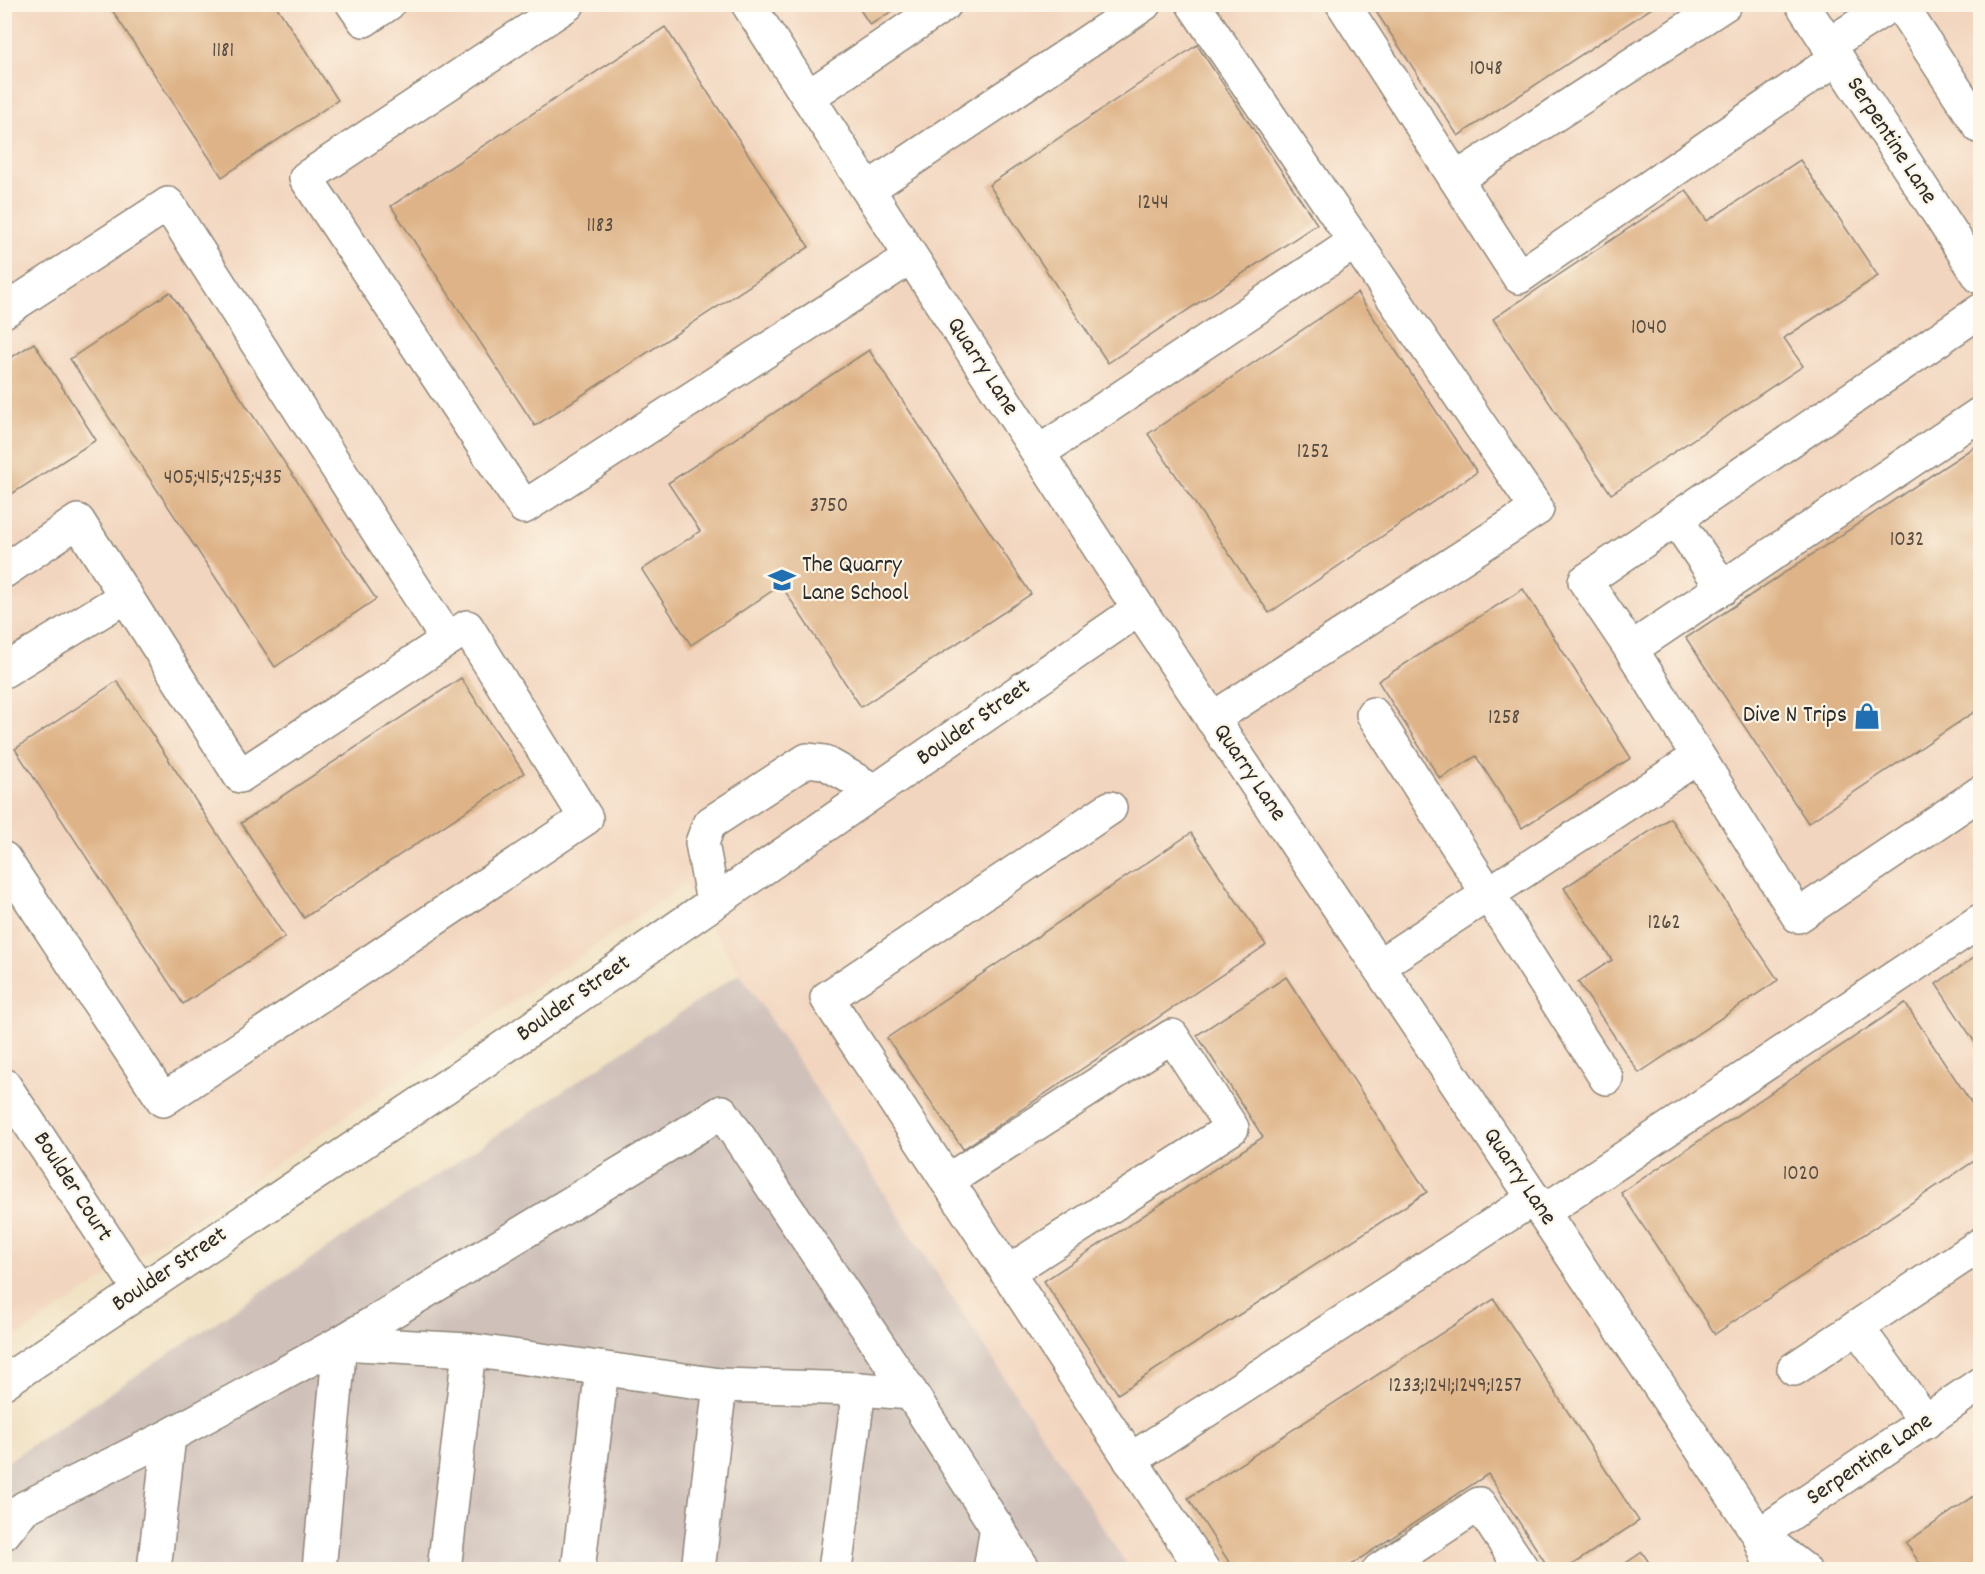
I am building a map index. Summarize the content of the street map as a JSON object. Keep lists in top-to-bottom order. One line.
{"streets":{"street":["Serpentine Lane","Quarry Lane","Boulder Street","Boulder Court"]},"crossings":[["Serpentine Lane","Quarry Lane"],["Quarry Lane","Boulder Street"],["Boulder Street","Boulder Court"]],"places":{"school or university":["The Quarry Lane School"],"shop":["Dive N Trips"]},"house_numbers":["1181","1048","1244","1183","1040","1252","405;415;425;435","3750","1032","1258","1262","1020","1233;1241;1249;1257"]}
